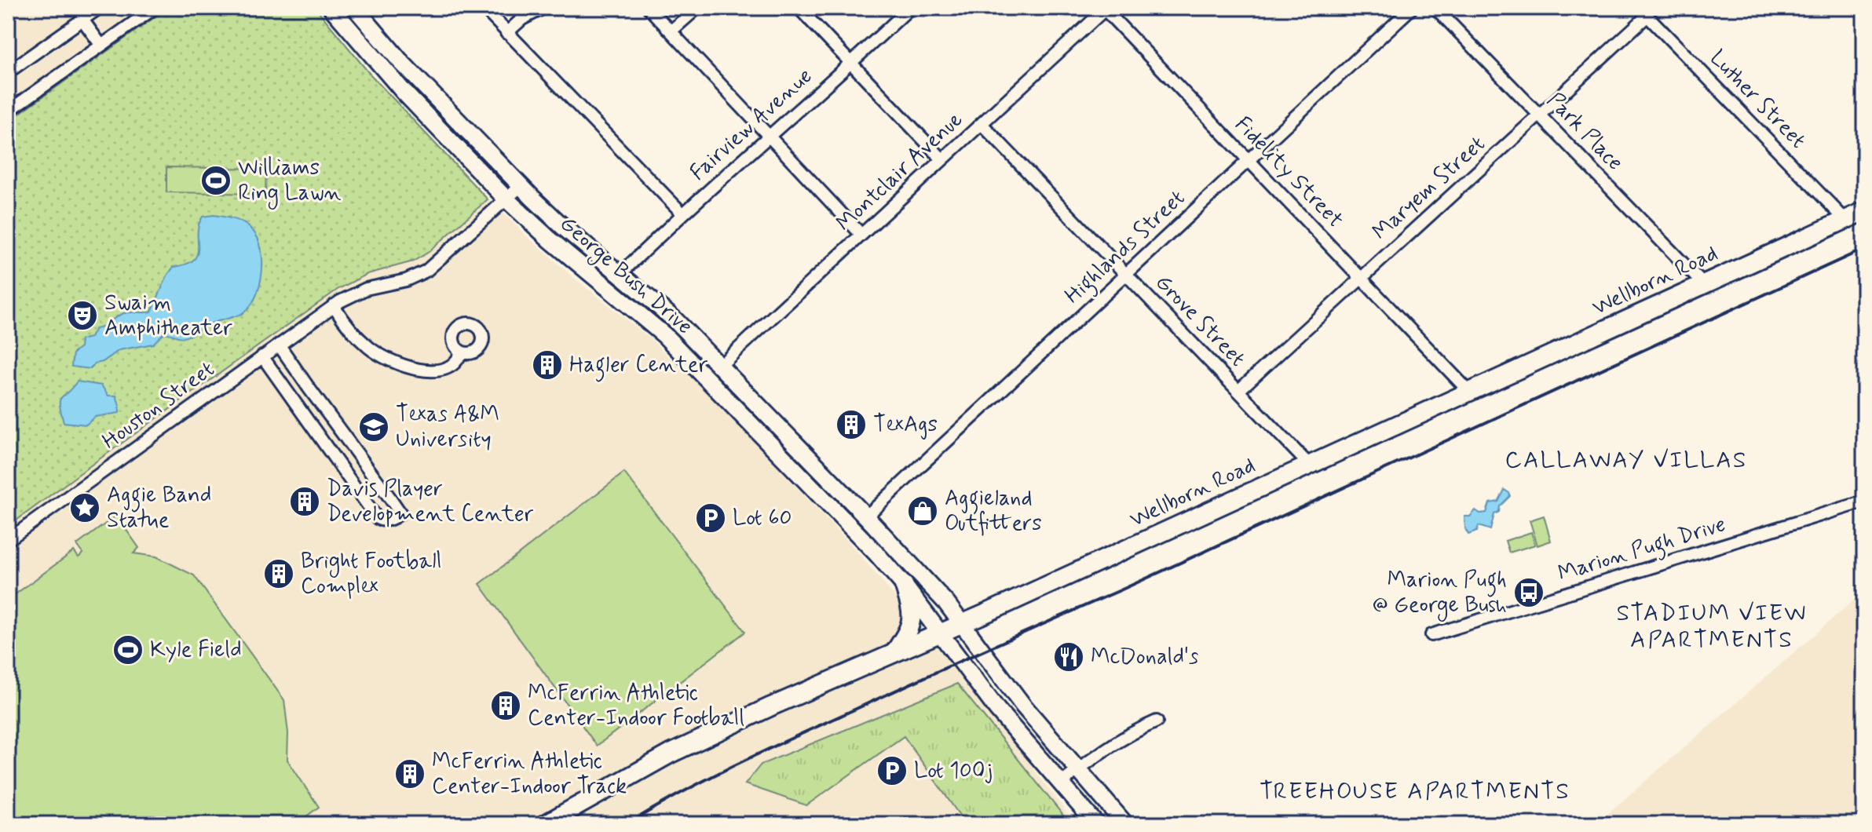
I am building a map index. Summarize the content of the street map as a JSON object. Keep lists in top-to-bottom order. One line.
{"streets":{"main road":["George Bush Drive","Wellborn Road"],"street":["Luther Street","Fairview Avenue","Park Place","Montclair Avenue","Fidelity Street","Maryem Street","Highlands Street","Grove Street","Houston Street","Marion Pugh Drive"]},"crossings":[["Luther Street","Maryem Street"],["Luther Street","Wellborn Road"],["Fairview Avenue","George Bush Drive"],["Park Place","Maryem Street"],["Park Place","Wellborn Road"],["Montclair Avenue","Fidelity Street"],["Montclair Avenue","George Bush Drive"],["Montclair Avenue","Grove Street"],["Fidelity Street","Maryem Street"],["Fidelity Street","Highlands Street"],["Fidelity Street","Wellborn Road"],["Maryem Street","Grove Street"],["Highlands Street","George Bush Drive"],["Highlands Street","Grove Street"],["George Bush Drive","Wellborn Road"],["George Bush Drive","Houston Street"],["Wellborn Road","Grove Street"]],"districts":["CALLAWAY VILLAS","STADIUM VIEW APARTMENTS","TREEHOUSE APARTMENTS"],"places":{"sports":["Williams Ring Lawn","Kyle Field"],"theatre":["Swaim Amphitheater"],"building":["Hagler Center","TexAgs","Davis Player Development Center","Bright Football Complex","McFerrin Athletic Center-Indoor Football","McFerrin Athletic Center-Indoor Track"],"school or university":["Texas A&M University"],"place":["Aggie Band Statue"],"shop":["Aggieland Outfitters"],"parking":["Lot 60","Lot 100j"],"bus stop":["Marion Pugh @ George Bush"],"restaurant":["McDonald's"]}}
